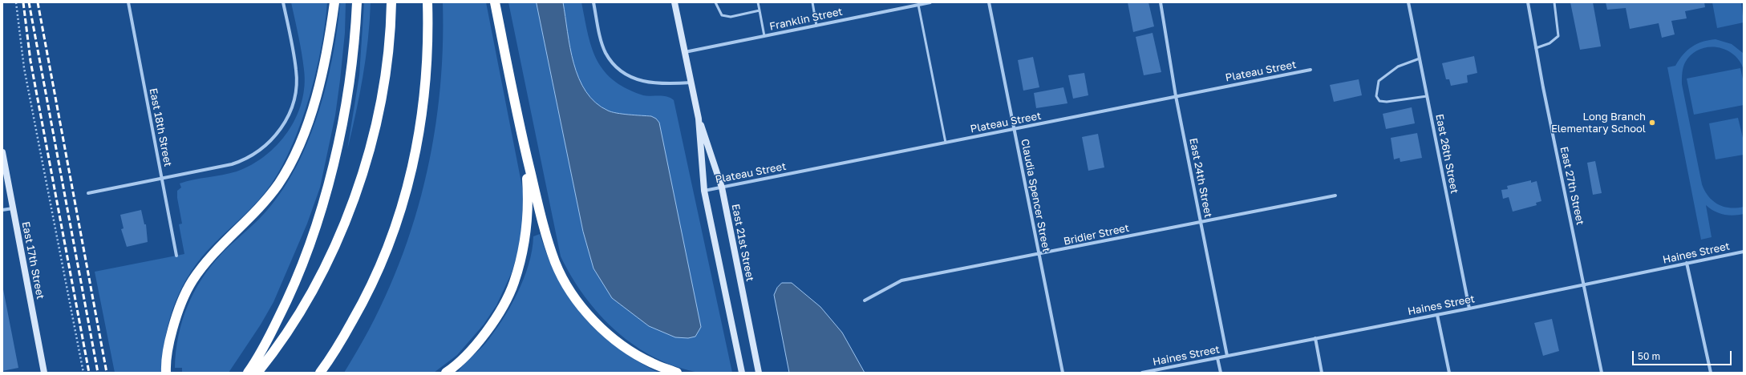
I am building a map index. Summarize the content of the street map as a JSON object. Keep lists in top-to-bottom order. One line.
{"streets":{"main road":["East 21st Street","East 17th Street"],"street":["Franklin Street","Plateau Street","East 18th Street","East 26th Street","East 24th Street","East 27th Street","Claudia Spencer Street","Bridier Street","Haines Street"]},"crossings":[["Franklin Street","East 21st Street"],["Plateau Street","East 24th Street"],["Plateau Street","Claudia Spencer Street"],["Plateau Street","East 21st Street"],["East 26th Street","Haines Street"],["East 24th Street","Bridier Street"],["East 24th Street","Haines Street"],["East 27th Street","Haines Street"],["Claudia Spencer Street","Bridier Street"]],"places":["Long Branch Elementary School"],"scale_bar":"50 m"}
